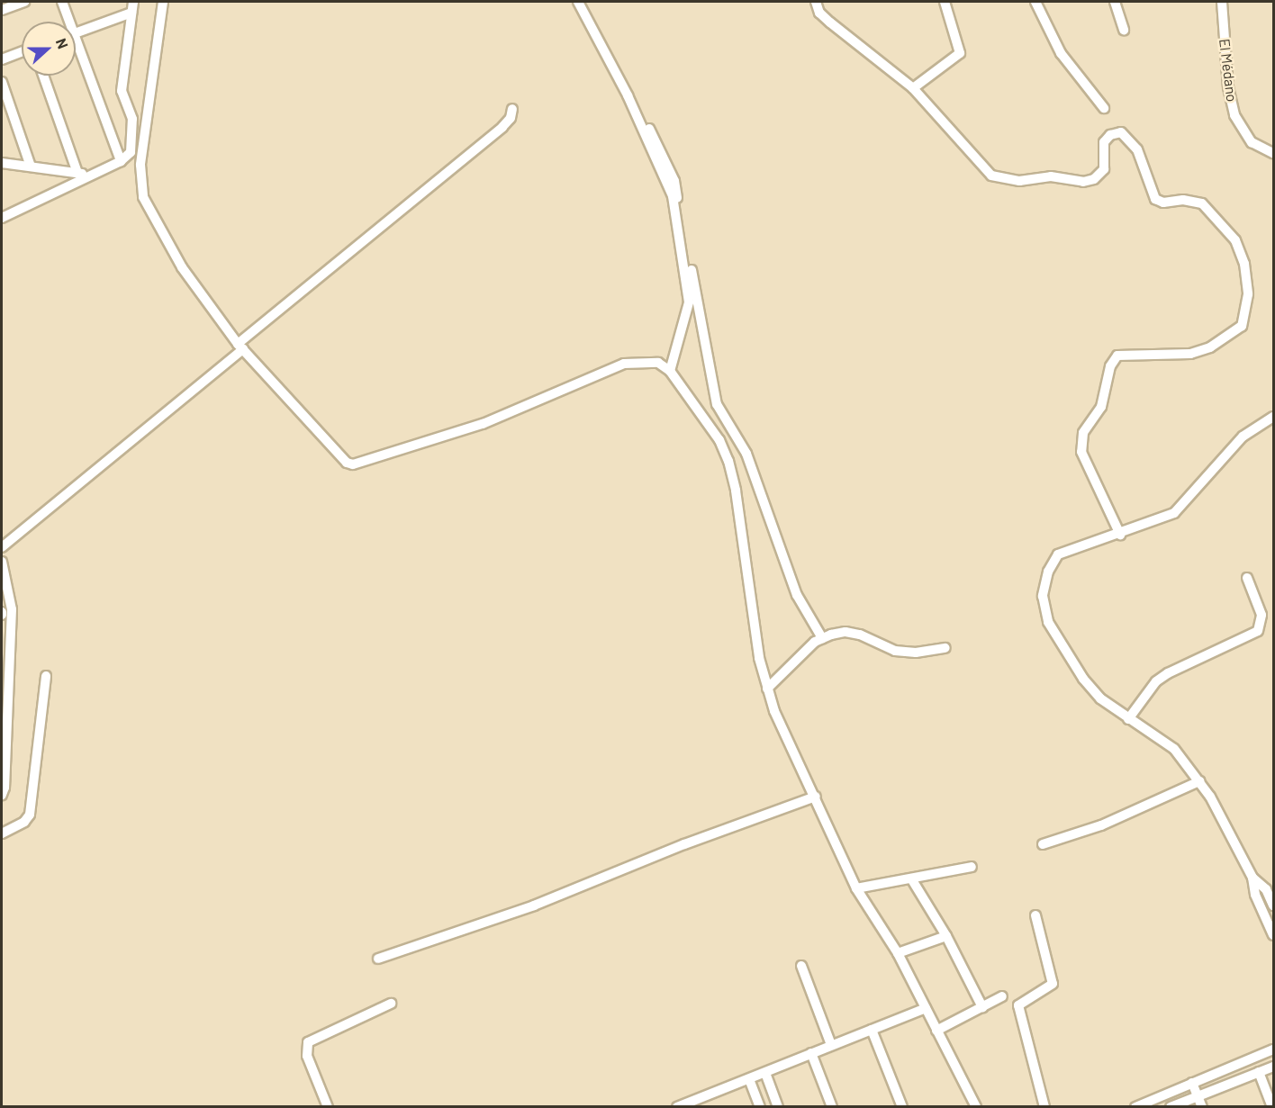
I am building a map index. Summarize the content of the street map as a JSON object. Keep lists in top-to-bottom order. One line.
{"streets":{"street":["El Médano"]},"north":"right"}
